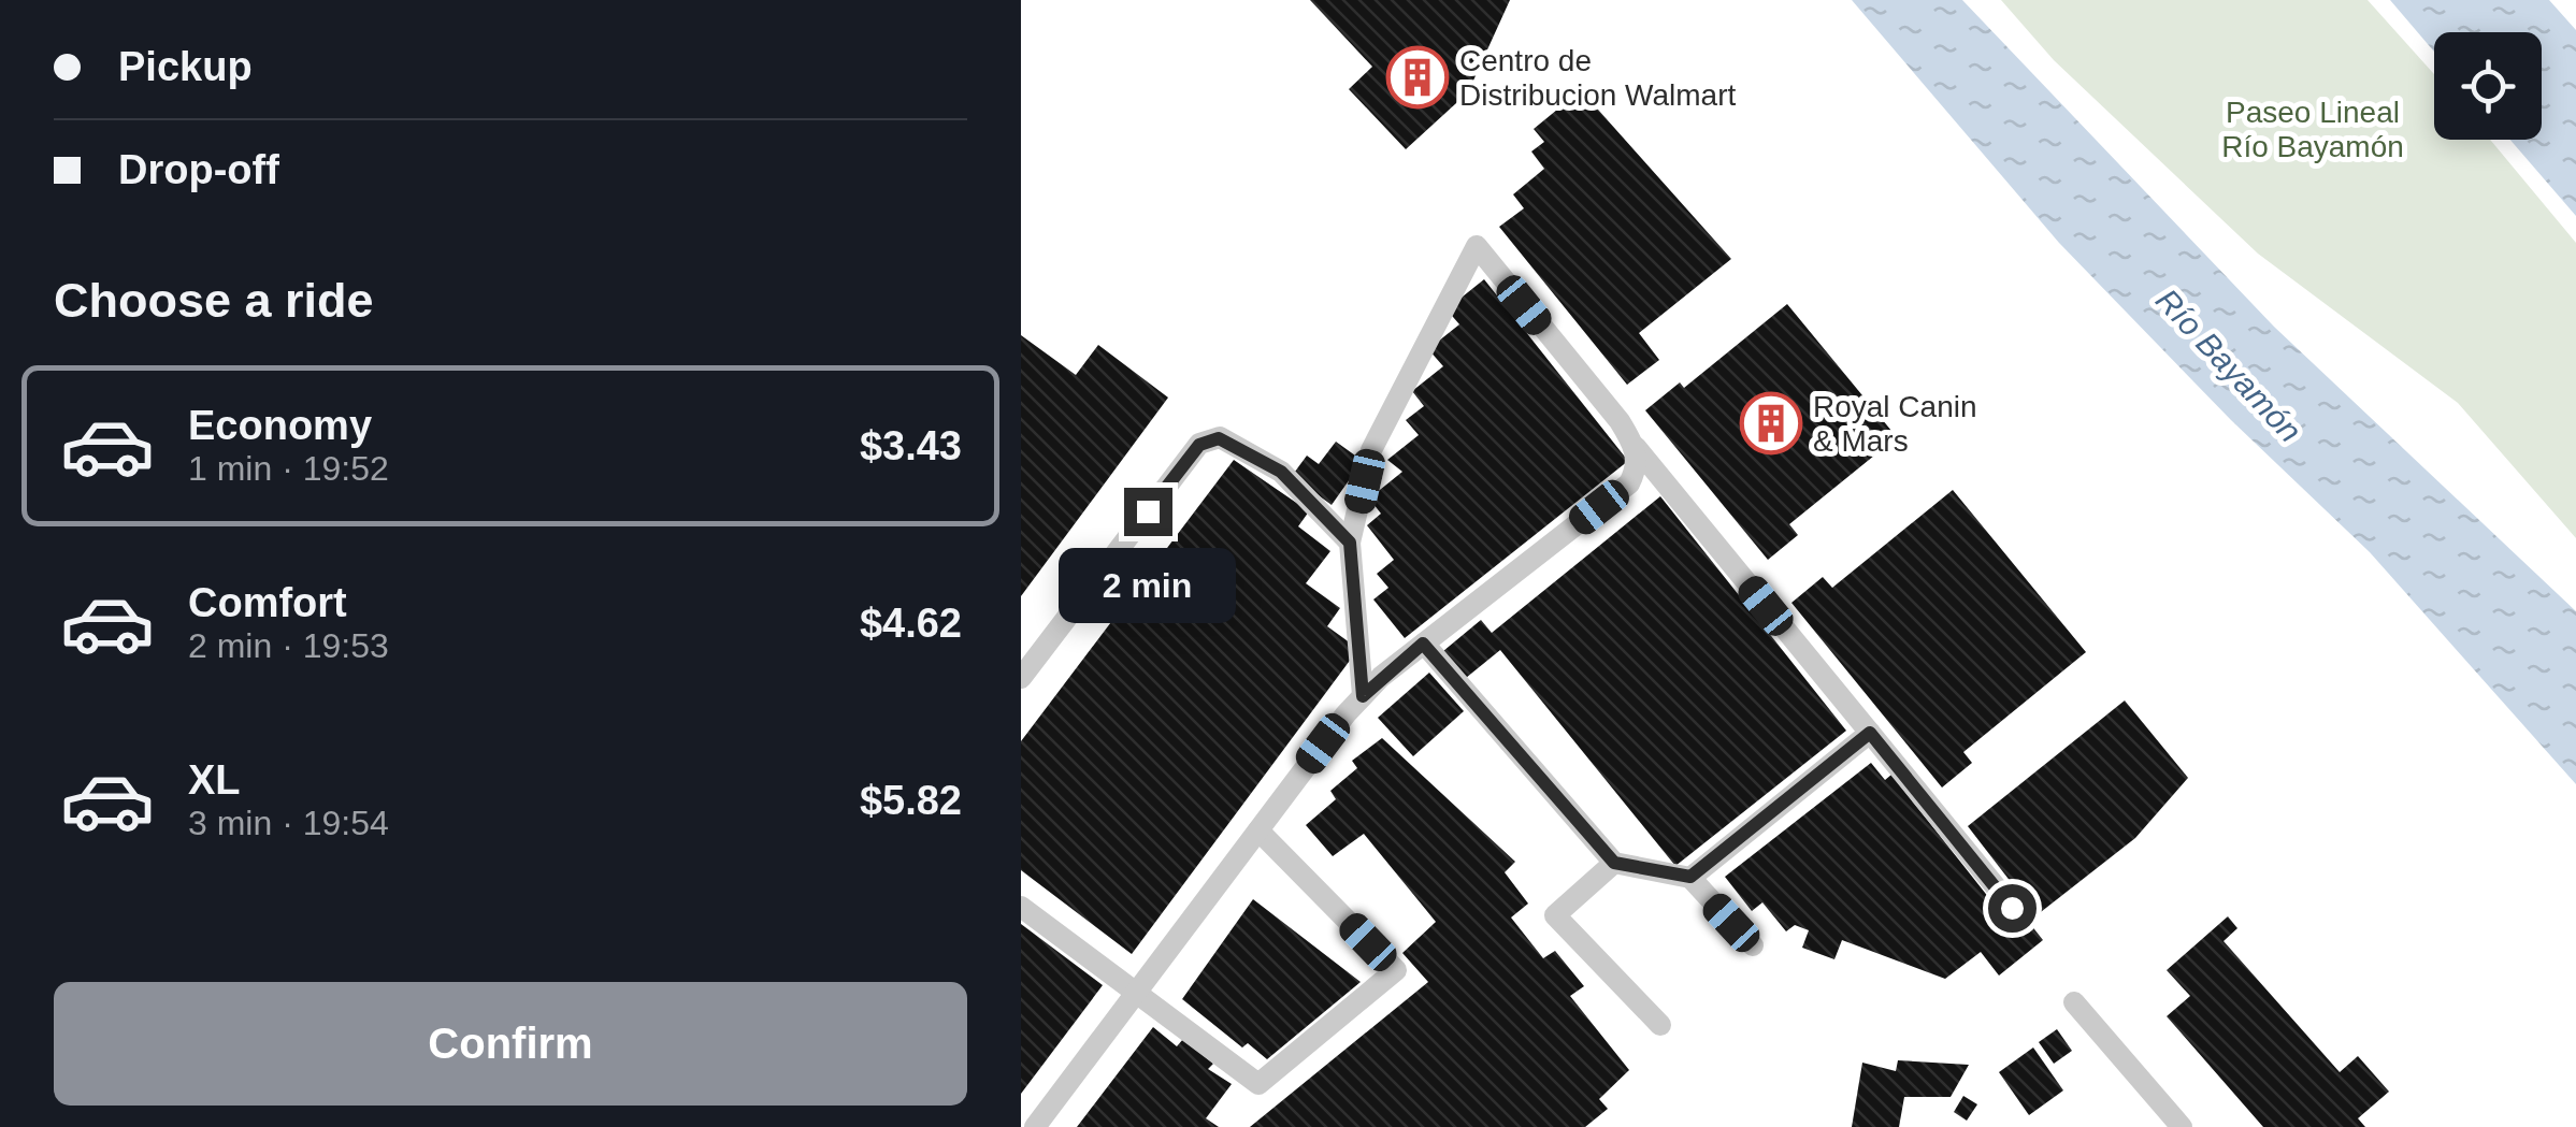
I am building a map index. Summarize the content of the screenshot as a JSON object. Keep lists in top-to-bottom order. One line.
{"water":["Río Bayamón"],"parks":["Paseo Lineal Río Bayamón"],"places":{"building":["Centro de Distribucion Walmart","Royal Canin & Mars"]},"page":{"banner":["Pickup","Drop-off"],"heading":"Choose a ride","list":[{"name":"Economy","note":"1 min · 19:52","value":"$3.43"},{"name":"Comfort","note":"2 min · 19:53","value":"$4.62"},{"name":"XL","note":"3 min · 19:54","value":"$5.82"}],"bubble":"2 min","buttons":"Confirm"}}
